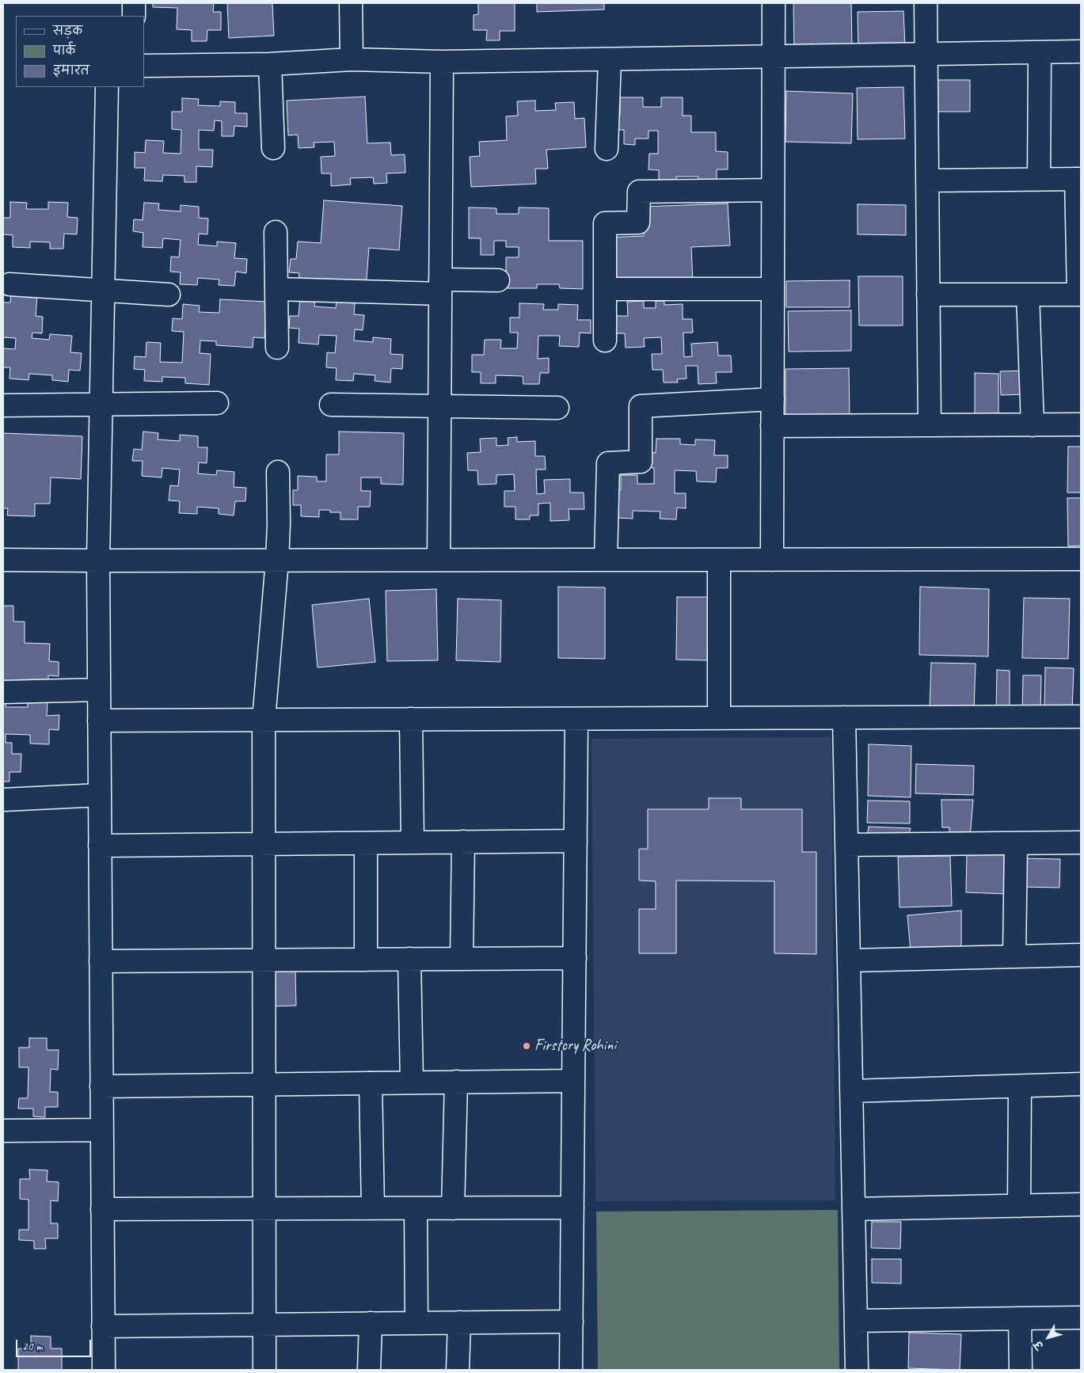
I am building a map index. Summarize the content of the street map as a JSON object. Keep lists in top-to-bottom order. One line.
{"places":["Firstcry Rohini"],"legend":["सड़क","पार्क","इमारत"],"scale_bar":"20 m","north":"bottom left"}
